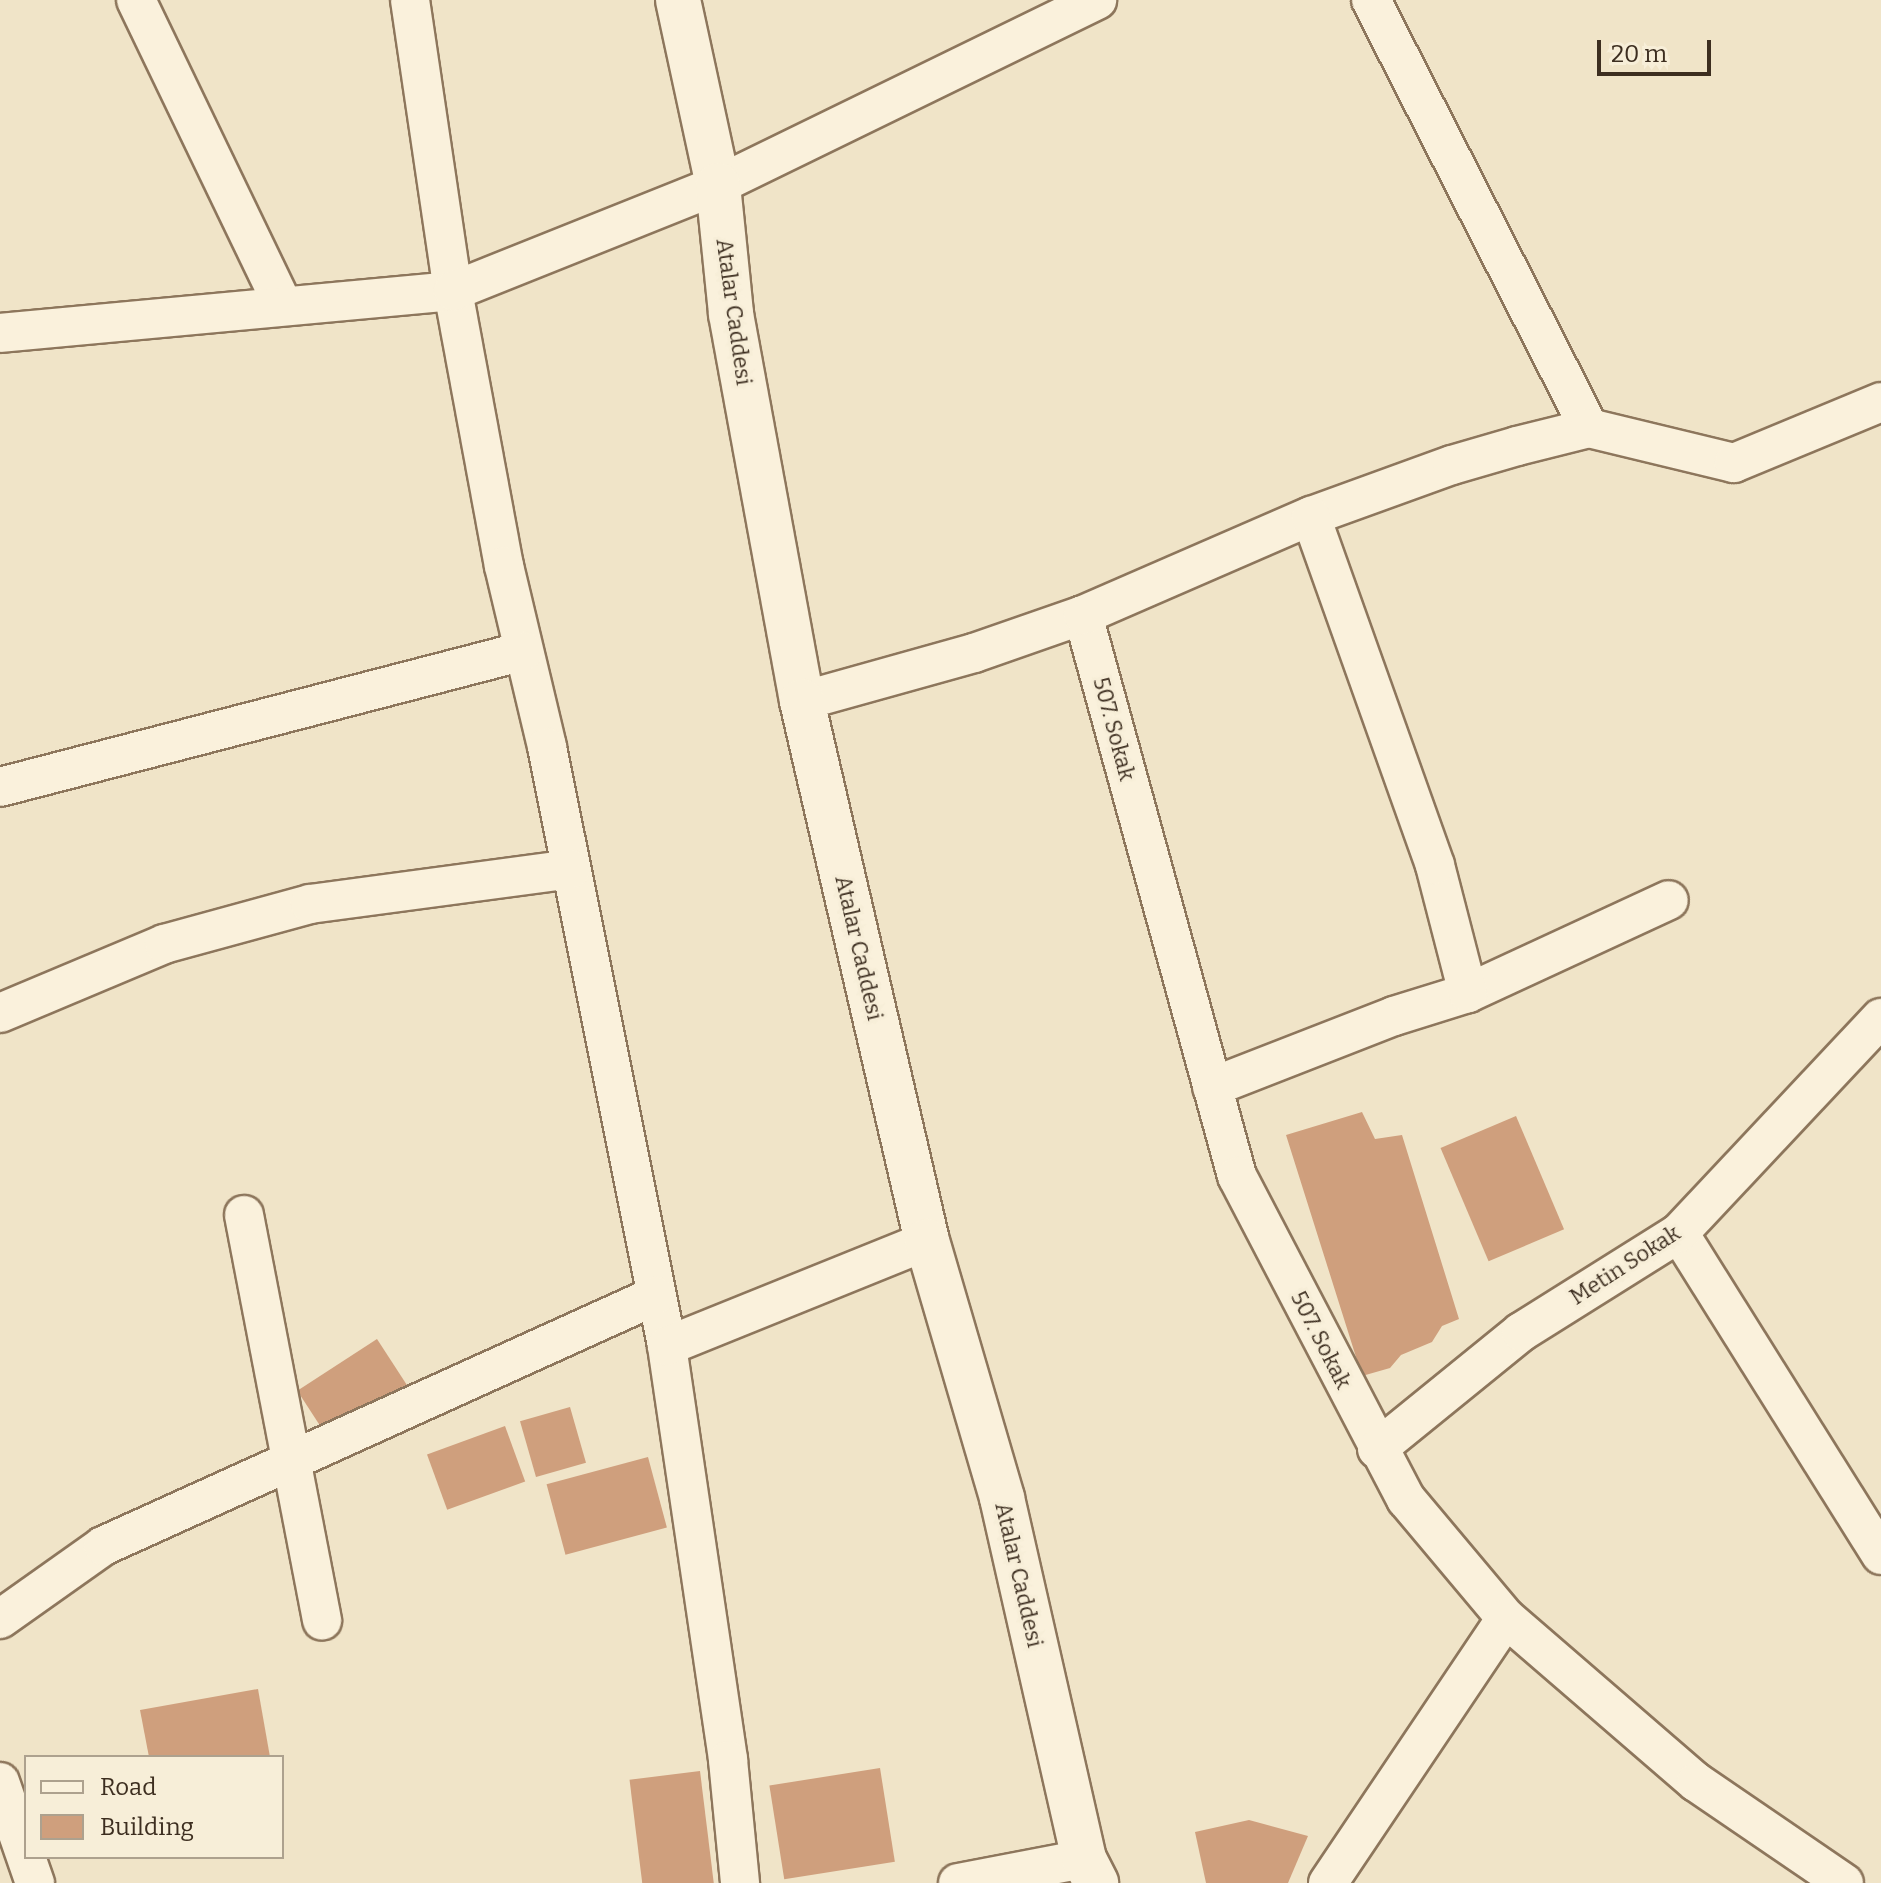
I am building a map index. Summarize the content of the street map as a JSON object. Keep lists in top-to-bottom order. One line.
{"streets":{"street":["Atalar Caddesi","507. Sokak","Metin Sokak"]},"crossings":[["507. Sokak","Metin Sokak"]],"legend":["Road","Building"],"scale_bar":"20 m"}
